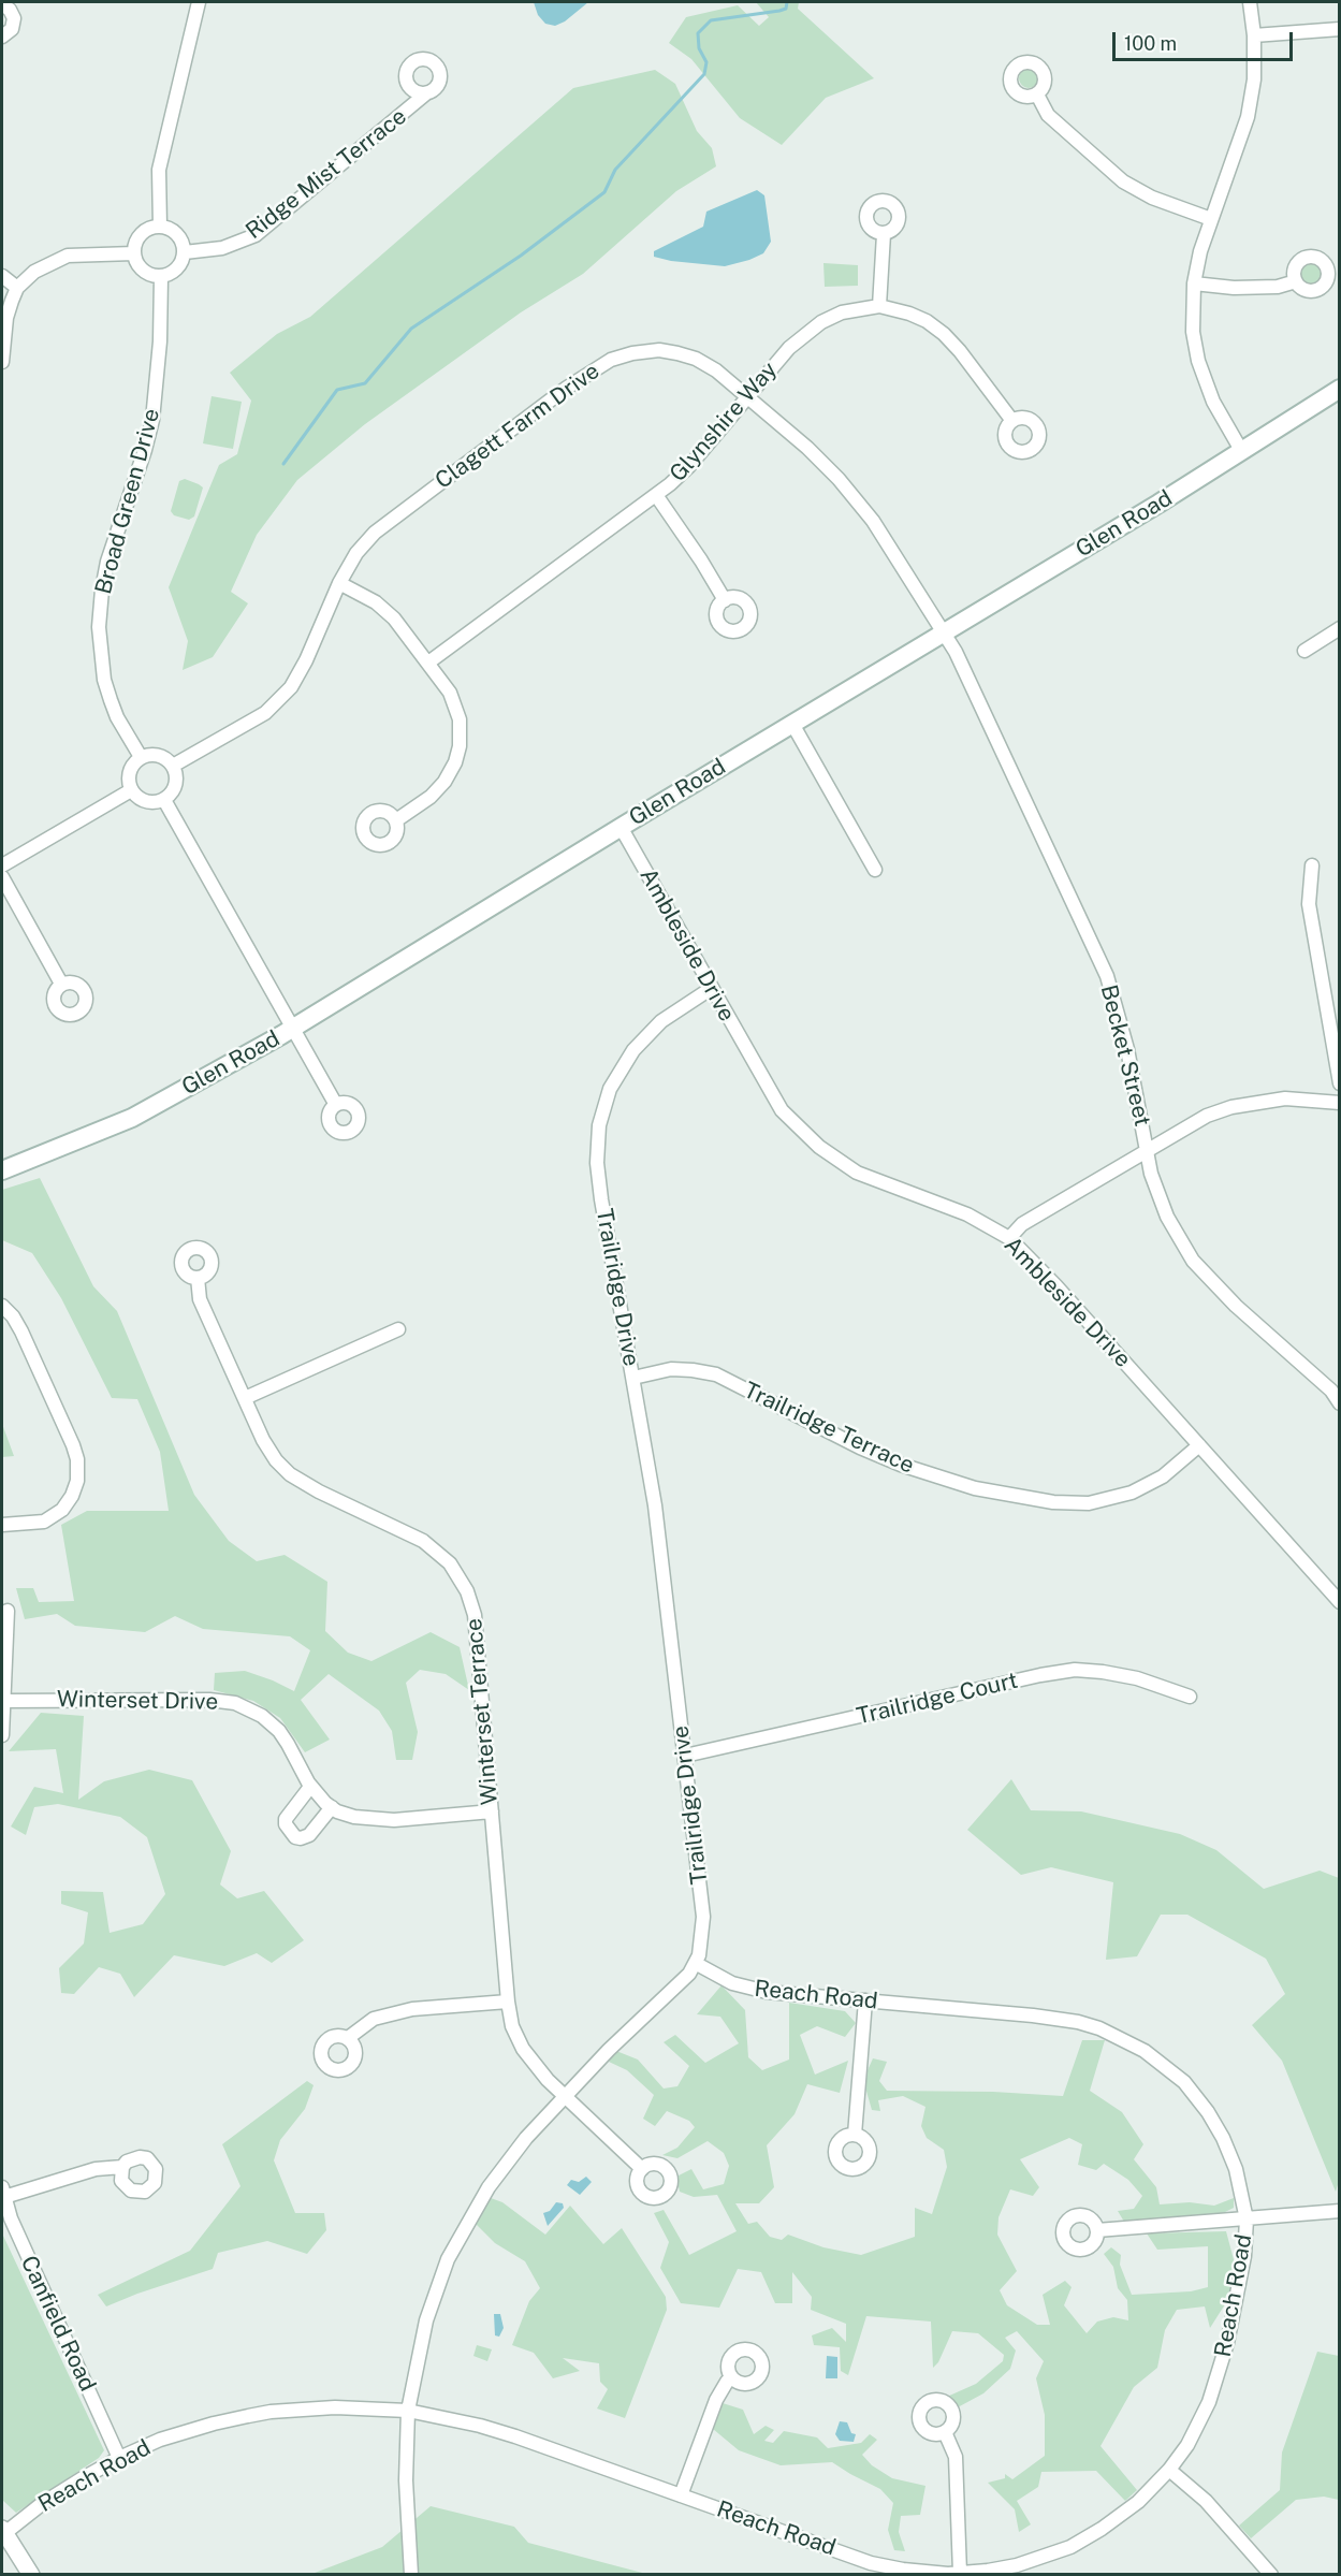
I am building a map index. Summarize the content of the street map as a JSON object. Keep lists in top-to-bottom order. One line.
{"streets":{"main road":["Glen Road"],"street":["Ridge Mist Terrace","Glynshire Way","Clagett Farm Drive","Broad Green Drive","Ambleside Drive","Becket Street","Trailridge Drive","Trailridge Terrace","Trailridge Court","Winterset Drive","Winterset Terrace","Reach Road","Canfield Road"]},"crossings":[["Ridge Mist Terrace","Broad Green Drive"],["Glynshire Way","Clagett Farm Drive"],["Clagett Farm Drive","Broad Green Drive"],["Clagett Farm Drive","Glen Road"],["Clagett Farm Drive","Becket Street"],["Glen Road","Ambleside Drive"],["Glen Road","Becket Street"],["Ambleside Drive","Trailridge Drive"],["Ambleside Drive","Trailridge Terrace"],["Trailridge Drive","Trailridge Terrace"],["Trailridge Drive","Trailridge Court"],["Trailridge Drive","Reach Road"],["Winterset Drive","Winterset Terrace"],["Reach Road","Canfield Road"]],"scale_bar":"100 m"}
